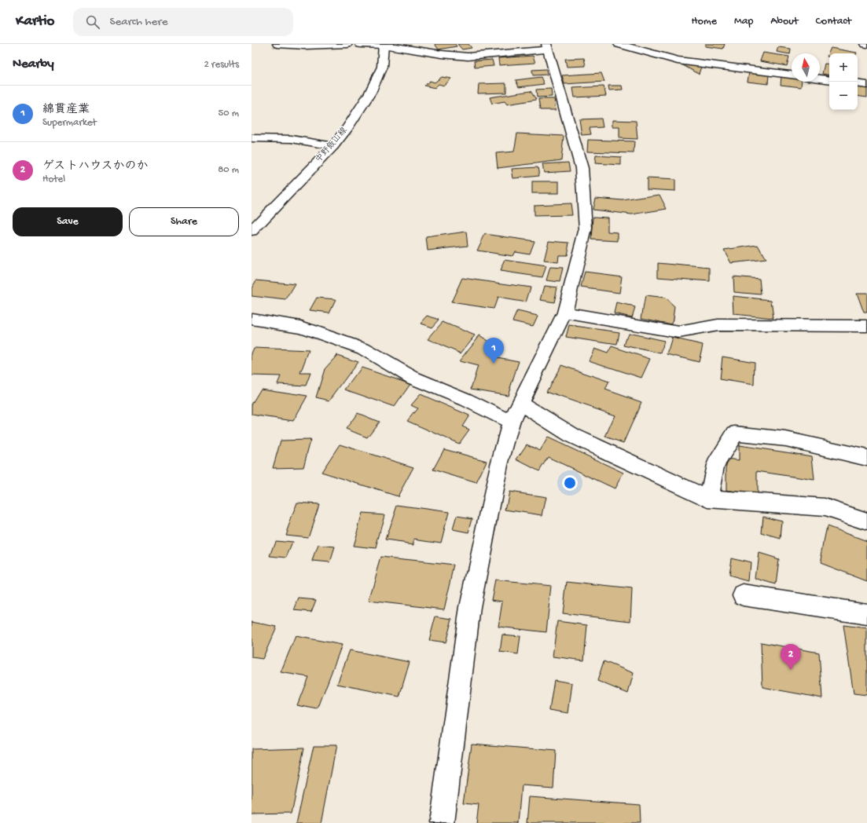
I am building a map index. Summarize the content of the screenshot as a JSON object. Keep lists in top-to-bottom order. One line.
{"streets":{"street":["中野飯山線"]},"north":"top","page":{"header":"Kartio","search":"Search here","nav":["Home","Map","About","Contact"],"heading":["Nearby","2 results"],"map_buttons":["+","−"],"list":[{"mark":"1","name":"綿貫産業","note":"Supermarket","value":"50 m"},{"mark":"2","name":"ゲストハウスかのか","note":"Hotel","value":"80 m"}],"buttons":["Save","Share"],"pins":["1","2"]}}
